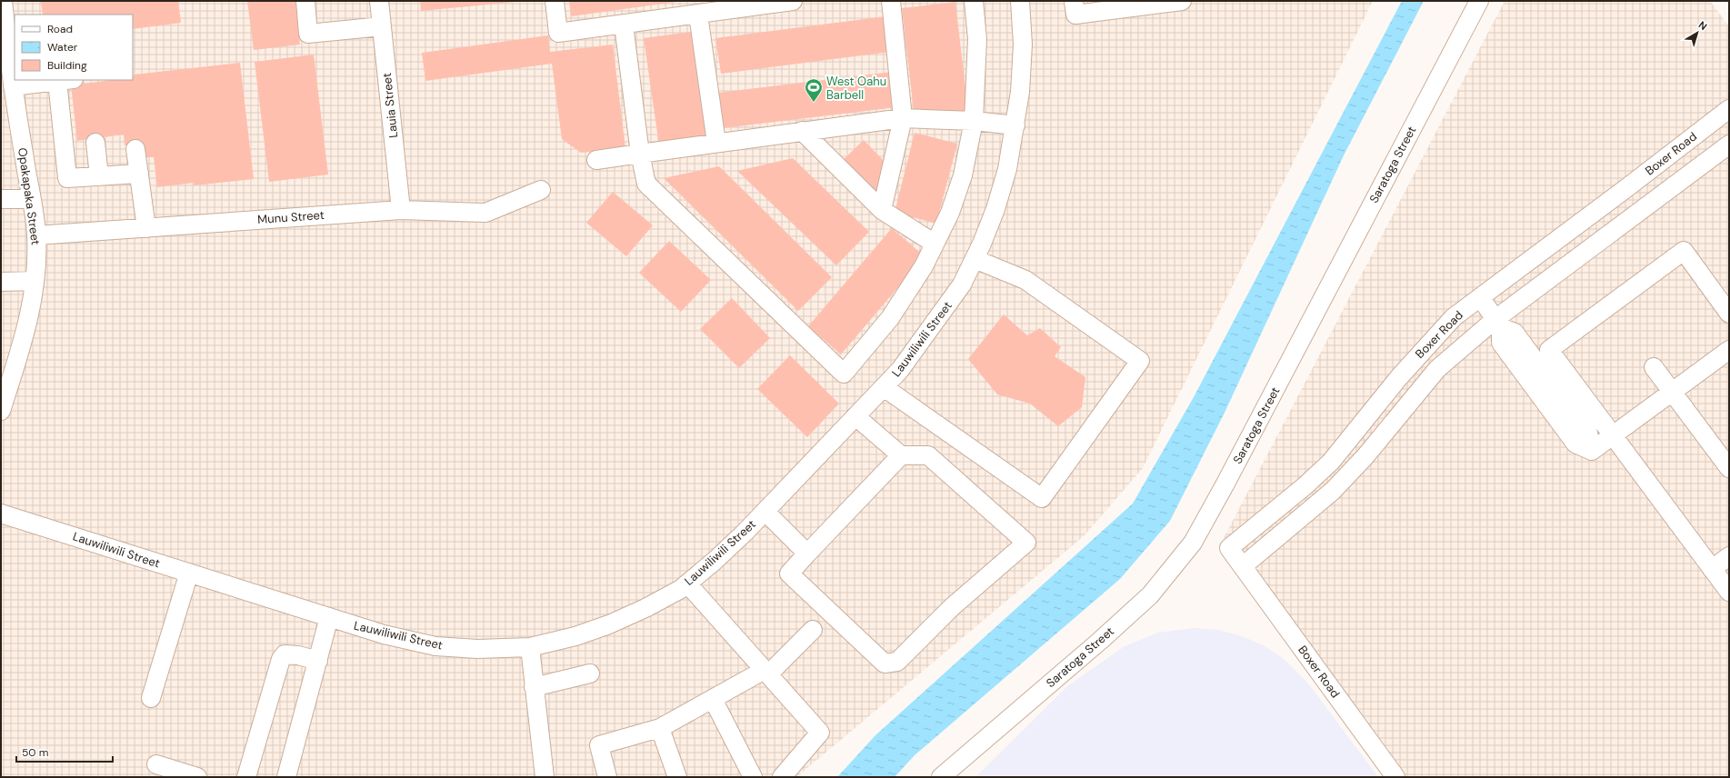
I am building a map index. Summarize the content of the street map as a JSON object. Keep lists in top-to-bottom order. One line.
{"streets":{"street":["Lauia Street","Boxer Road","Saratoga Street","Opakapaka Street","Munu Street","Lauwiliwili Street"]},"crossings":[["Lauia Street","Munu Street"],["Opakapaka Street","Munu Street"]],"places":{"sports":["West Oahu Barbell"]},"legend":["Road","Water","Building"],"scale_bar":"50 m","north":"top right"}
